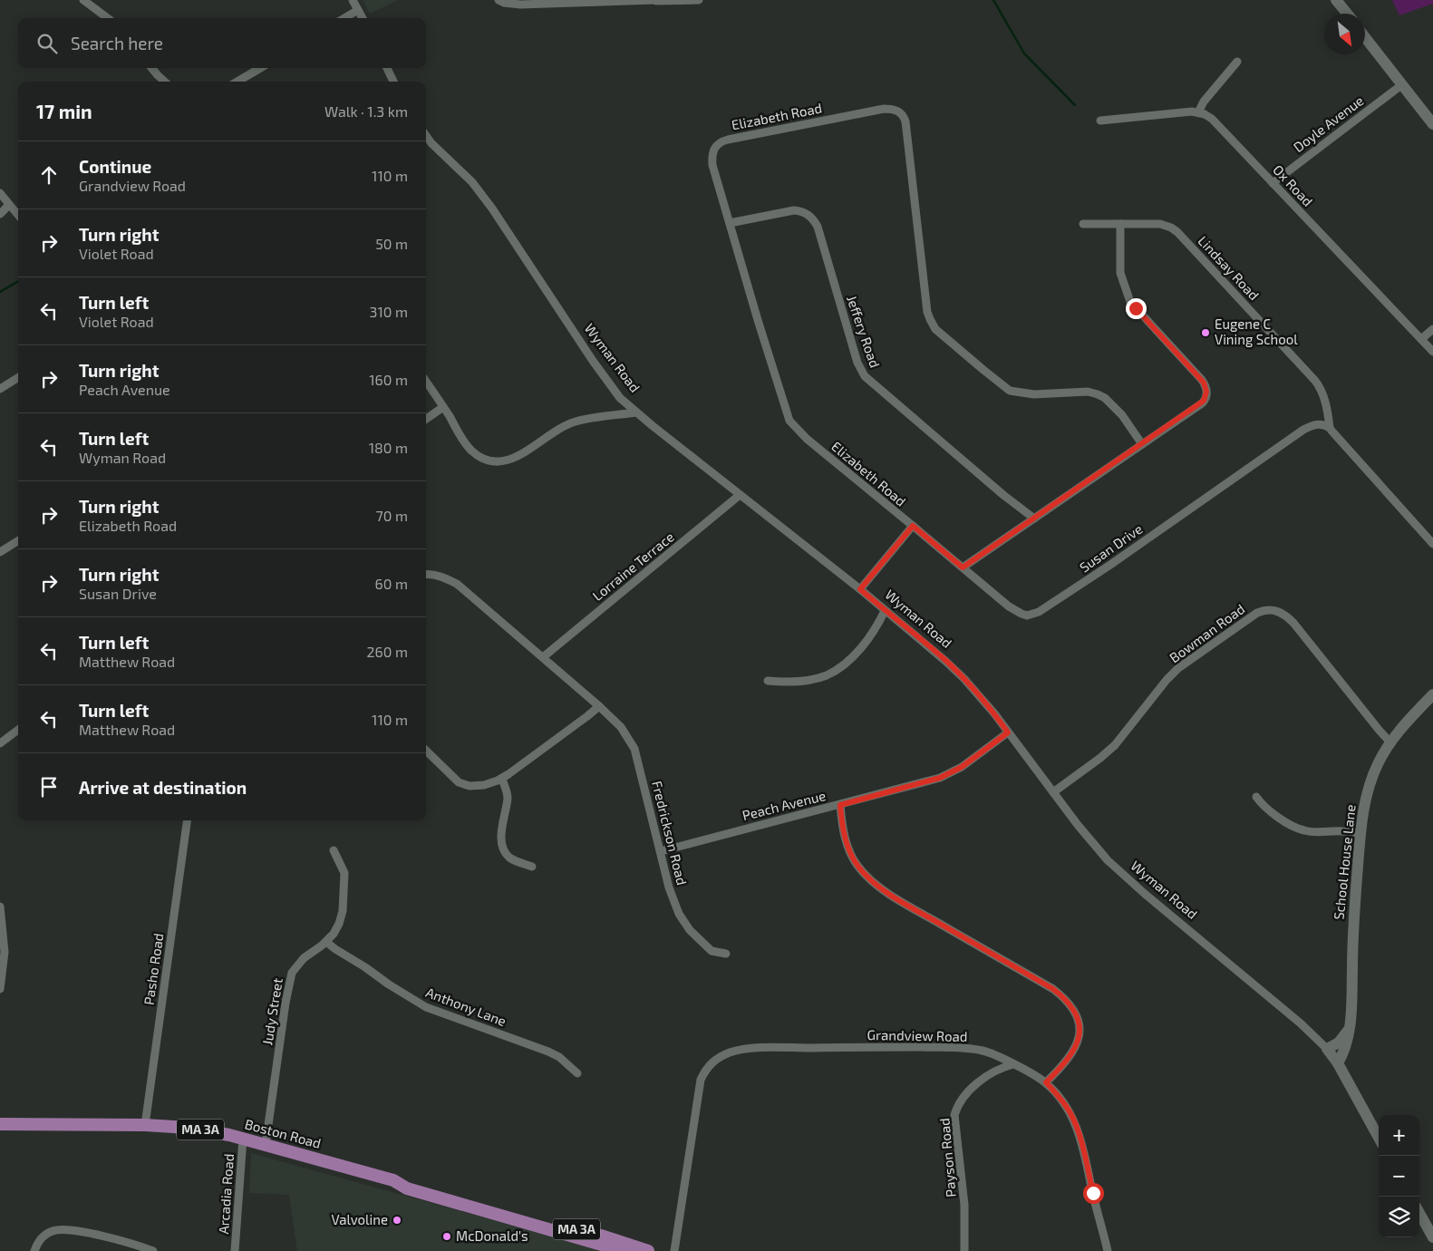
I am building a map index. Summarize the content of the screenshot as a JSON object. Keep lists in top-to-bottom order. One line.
{"streets":{"main road":["MA 3A","Boston Road"],"street":["Elizabeth Road","Doyle Avenue","Ox Road","Lindsay Road","Jeffery Road","Wyman Road","Susan Drive","Lorraine Terrace","Bowman Road","Peach Avenue","Fredrickson Road","School House Lane","Pasho Road","Anthony Lane","Judy Street","Grandview Road","Payson Road","Arcadia Road"]},"crossings":[["Elizabeth Road","Jeffery Road"],["Elizabeth Road","Susan Drive"],["Doyle Avenue","Ox Road"],["Lindsay Road","Susan Drive"],["Wyman Road","Lorraine Terrace"],["Wyman Road","Bowman Road"],["Wyman Road","Peach Avenue"],["Wyman Road","School House Lane"],["Lorraine Terrace","Fredrickson Road"],["Bowman Road","School House Lane"],["Peach Avenue","Fredrickson Road"],["Pasho Road","Boston Road"],["Anthony Lane","Judy Street"],["Judy Street","Boston Road"],["Grandview Road","Payson Road"],["Boston Road","Arcadia Road"]],"places":["Eugene C Vining School","Valvoline","McDonald's"],"north":"bottom right","page":{"search":"Search here","heading":["17 min","Walk · 1.3 km"],"list":[["Continue","Grandview Road","110 m"],["Turn right","Violet Road","50 m"],["Turn left","Violet Road","310 m"],["Turn right","Peach Avenue","160 m"],["Turn left","Wyman Road","180 m"],["Turn right","Elizabeth Road","70 m"],["Turn right","Susan Drive","60 m"],["Turn left","Matthew Road","260 m"],["Turn left","Matthew Road","110 m"],"Arrive at destination"],"map_buttons":["+","−"]}}
